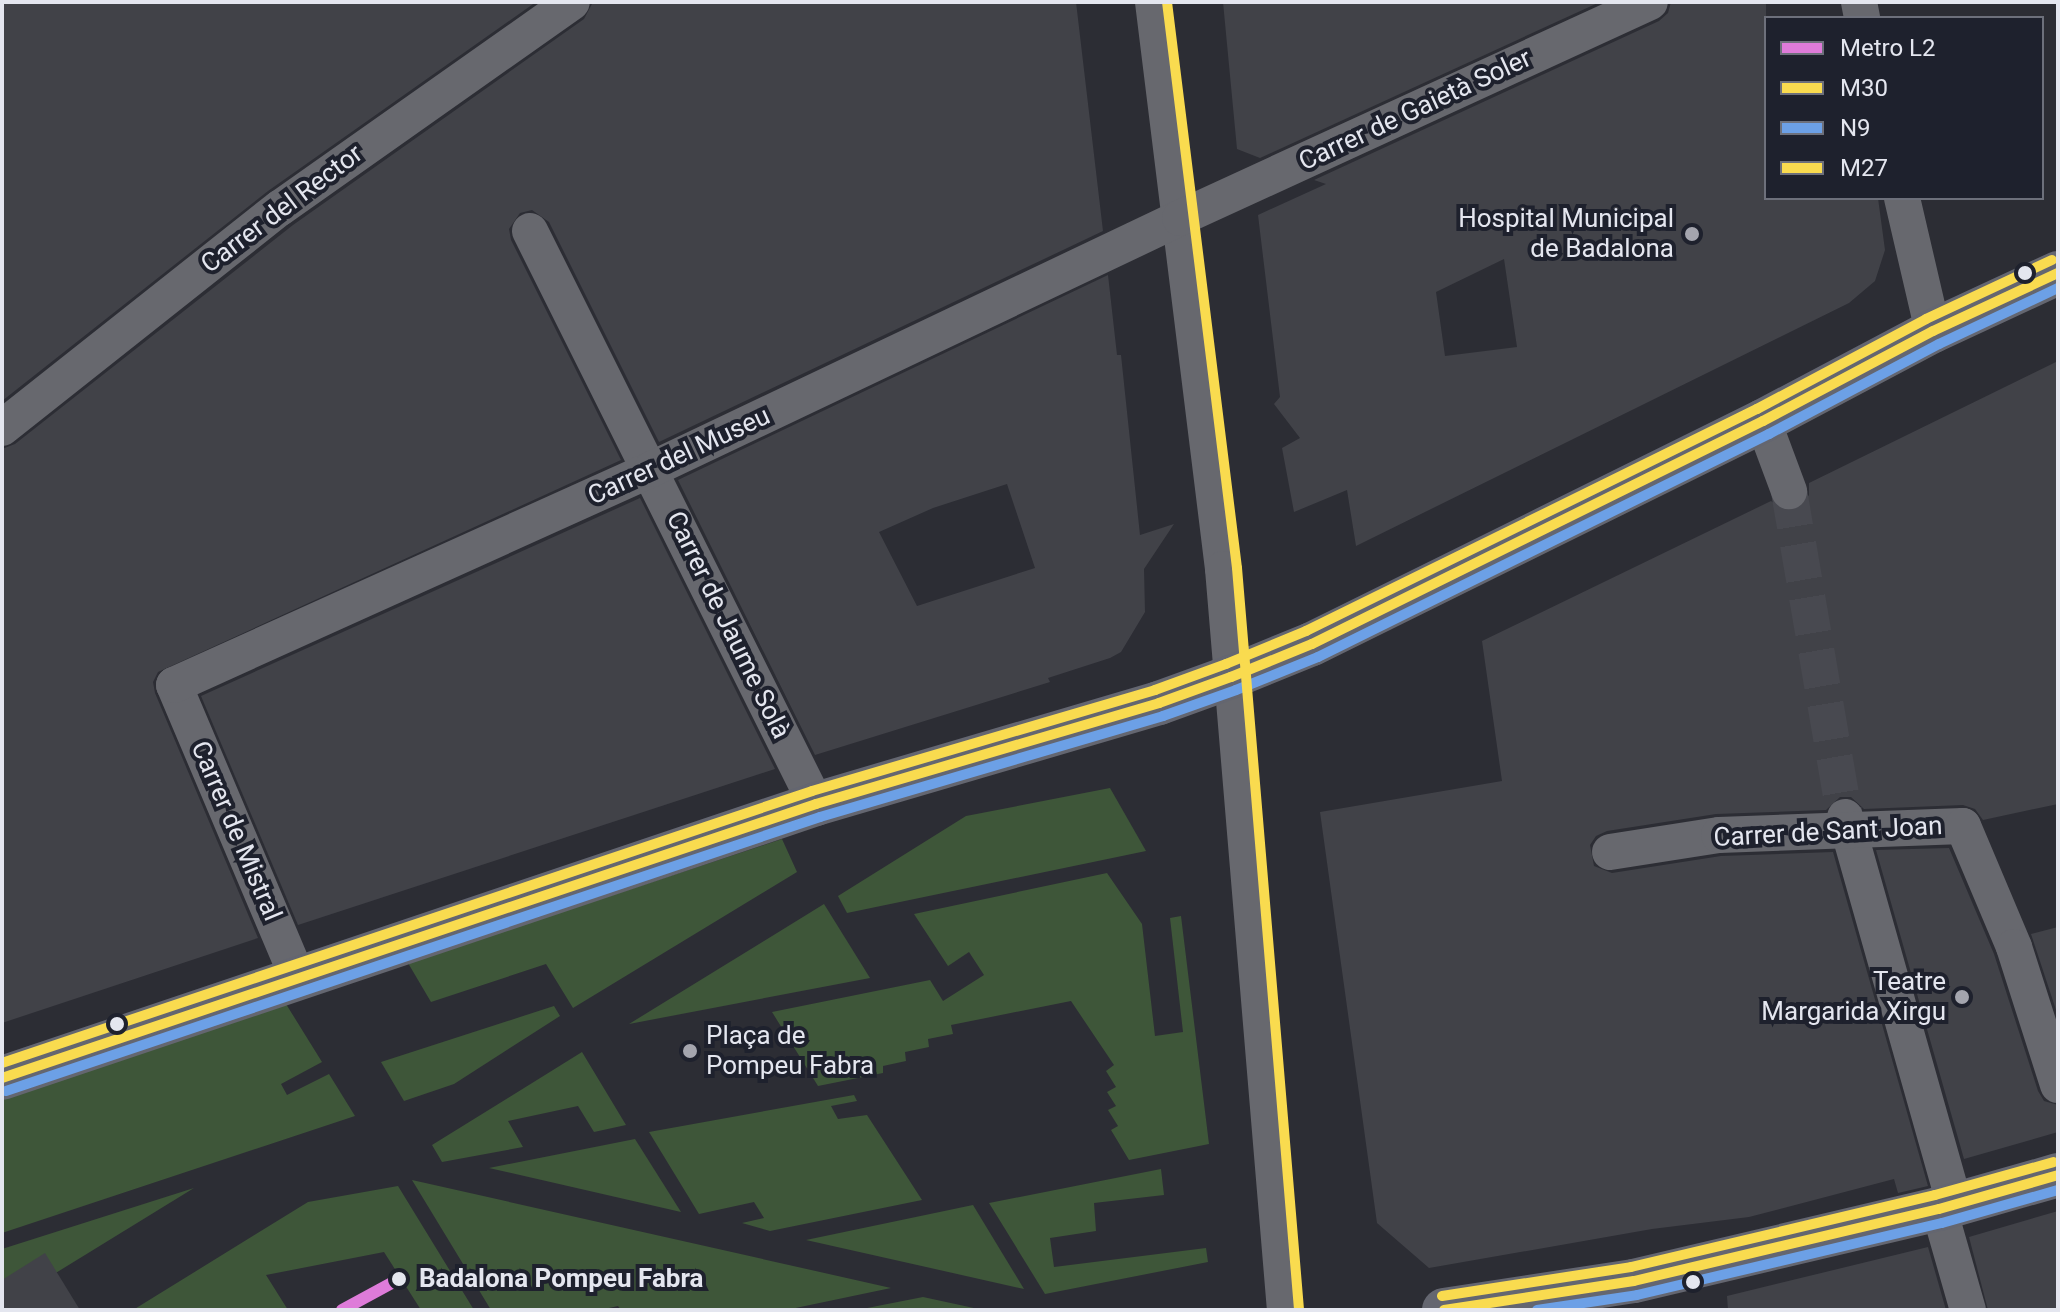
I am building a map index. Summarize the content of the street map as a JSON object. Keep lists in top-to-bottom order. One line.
{"streets":{"street":["Carrer de Gaietà Soler","Carrer del Rector","Carrer del Museu","Carrer de Jaume Solà","Carrer de Mistral","Carrer de Sant Joan"]},"crossings":[["Carrer de Gaietà Soler","Carrer del Museu"],["Carrer del Museu","Carrer de Jaume Solà"],["Carrer del Museu","Carrer de Mistral"]],"places":["Hospital Municipal de Badalona","Teatre Margarida Xirgu","Plaça de Pompeu Fabra","Badalona Pompeu Fabra"],"lines":["transit line M27","transit line M30","transit line N9","metro line L2"],"legend":["Metro L2","M30","N9","M27"]}
